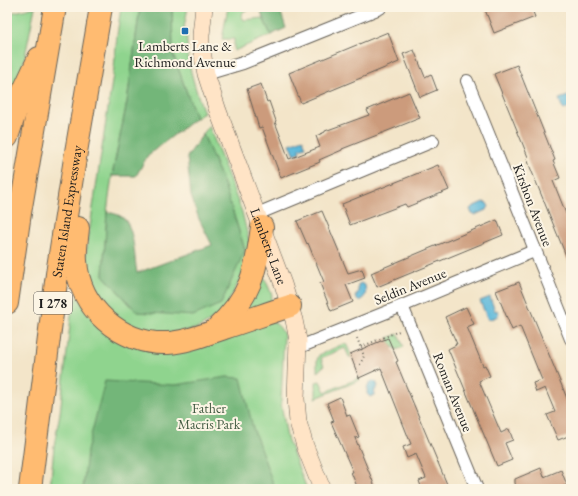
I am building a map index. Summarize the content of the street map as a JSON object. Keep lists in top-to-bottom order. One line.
{"streets":{"highway":["Staten Island Expressway","I 278"],"main road":["Lamberts Lane"],"street":["Kirshon Avenue","Seldin Avenue","Roman Avenue"]},"crossings":[["Kirshon Avenue","Seldin Avenue"],["Lamberts Lane","Seldin Avenue"],["Seldin Avenue","Roman Avenue"]],"parks":["Father Macris Park"],"places":{"transit":["Lamberts Lane & Richmond Avenue"]}}
